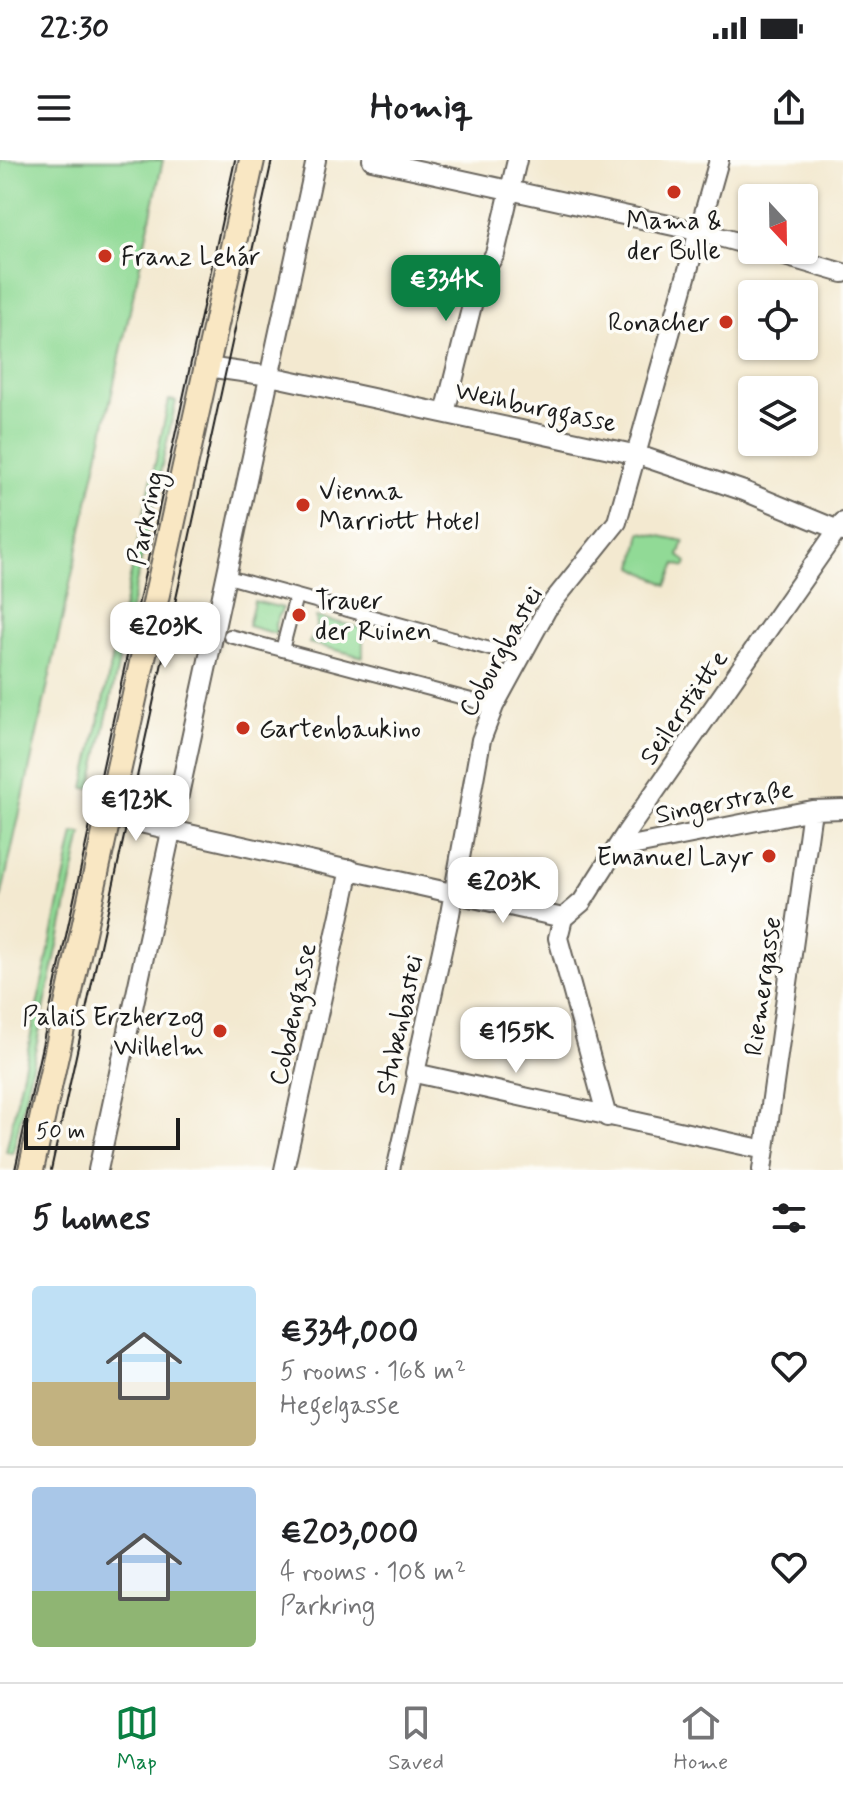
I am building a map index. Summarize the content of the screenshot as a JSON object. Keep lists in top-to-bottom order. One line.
{"streets":{"main road":["Parkring"],"street":["Weihburggasse","Coburgbastei","Seilerstätte","Singerstraße","Riemergasse","Cobdengasse","Stubenbastei"]},"crossings":[["Weihburggasse","Parkring"],["Weihburggasse","Coburgbastei"],["Weihburggasse","Seilerstätte"],["Coburgbastei","Stubenbastei"],["Seilerstätte","Singerstraße"],["Singerstraße","Riemergasse"]],"places":["Mama & der Bulle","Franz Lehár","Ronacher","Vienna Marriott Hotel","Trauer der Ruinen","Gartenbaukino","Emanuel Layr","Palais Erzherzog Wilhelm"],"scale_bar":"50 m","north":"bottom","page":{"status":"22:30","header":"Homiq","price":["€334K","€203K","€123K","€203K","€155K"],"scale":"50 m","heading":"5 homes","list":[{"name":"€334,000","note":"5 rooms · 168 m² · Hegelgasse"},{"name":"€203,000","note":"4 rooms · 108 m² · Parkring"}],"tabs":["Map","Saved","Home"]}}
